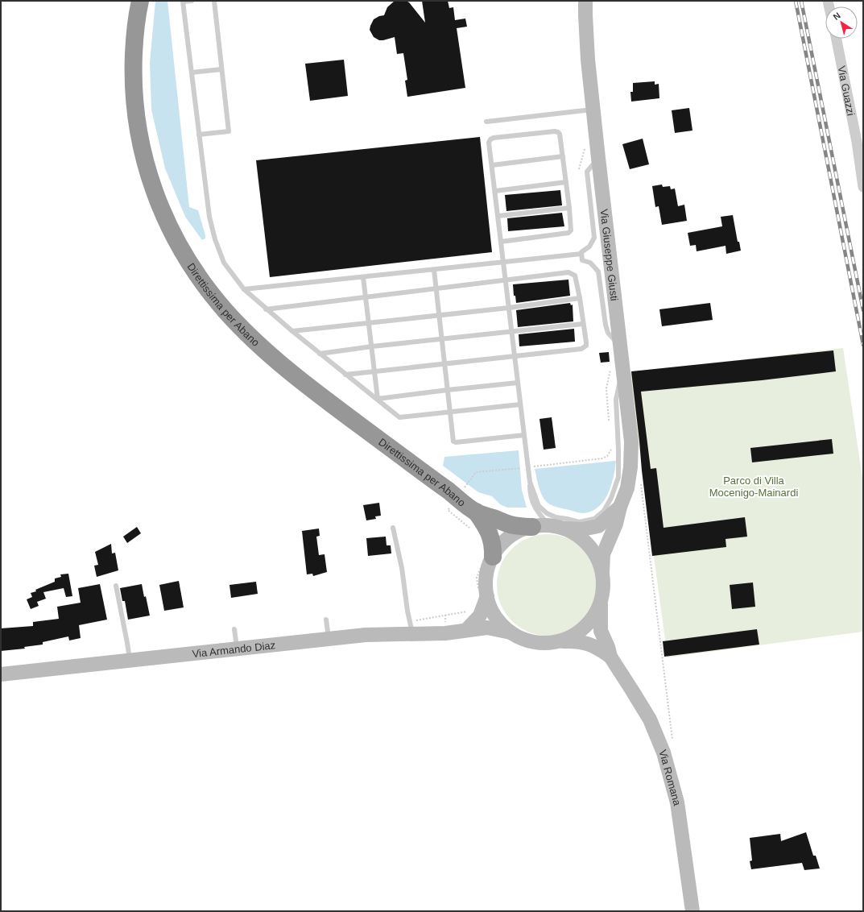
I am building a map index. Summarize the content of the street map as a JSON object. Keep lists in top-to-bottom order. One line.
{"streets":{"highway":["Direttissima per Abano"],"street":["Via Guazzi","Via Giuseppe Giusti","Via Armando Diaz","Via Romana"]},"crossings":[["Via Giuseppe Giusti","Via Romana"]],"parks":["Parco di Villa Mocenigo-Mainardi"],"north":"top left"}
